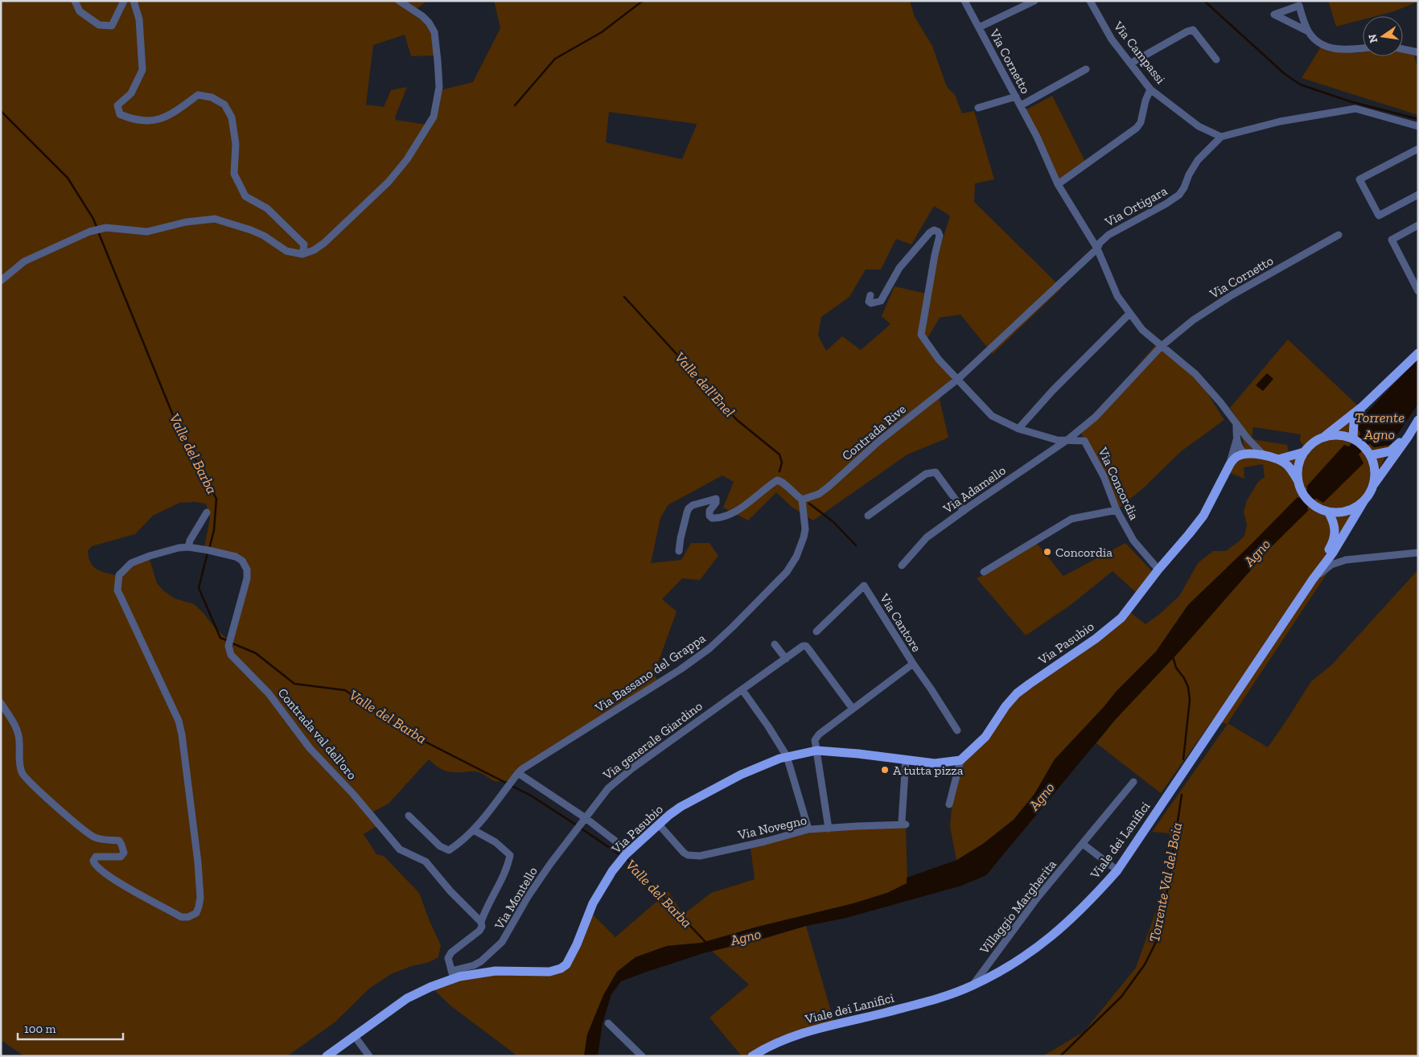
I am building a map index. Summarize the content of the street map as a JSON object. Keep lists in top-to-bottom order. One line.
{"streets":{"main road":["Via Pasubio","Viale dei Lanifici"],"street":["Via Campassi","Via Cornetto","Via Ortigara","Contrada Rive","Via Concordia","Via Adamello","Via Cantore","Via Bassano del Grappa","Contrada val dell'oro","Via generale Giardino","Via Novegno","Via Montello","Villaggio Margherita"]},"crossings":[["Via Campassi","Via Ortigara"],["Via Cornetto","Via Ortigara"],["Via Cornetto","Via Concordia"],["Via Cornetto","Via Adamello"],["Via Ortigara","Contrada Rive"],["Via Ortigara","Via Concordia"],["Contrada Rive","Via Concordia"],["Contrada Rive","Via Bassano del Grappa"],["Via Concordia","Via Adamello"],["Via Concordia","Via Pasubio"],["Via Cantore","Via Pasubio"],["Via Pasubio","Via Novegno"],["Via Pasubio","Via Montello"],["Via generale Giardino","Via Montello"],["Viale dei Lanifici","Villaggio Margherita"]],"water":["Valle dell'Enel","Torrente Agno","Valle del Barba","Agno","Torrente Val del Boia"],"places":["Concordia","A tutta pizza"],"scale_bar":"100 m","north":"left"}
